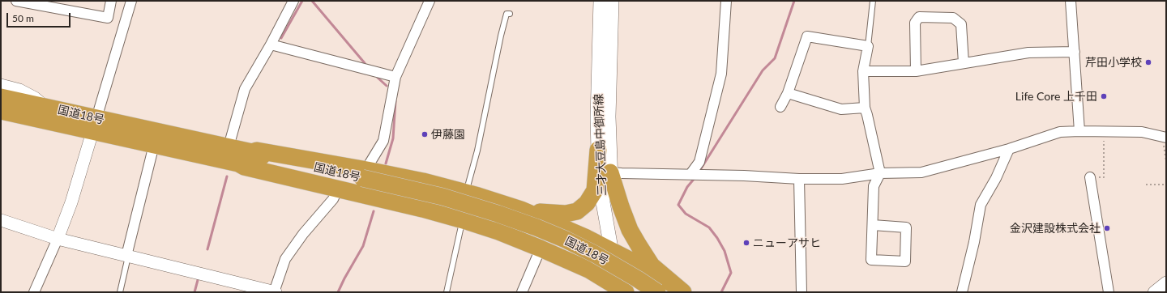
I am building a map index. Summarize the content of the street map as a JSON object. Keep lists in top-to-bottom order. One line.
{"streets":{"highway":["国道18号"],"main road":["三才大豆島中御所線"]},"places":["芹田小学校","Life Core 上千田","伊藤園","金沢建設株式会社","ニューアサヒ"],"scale_bar":"50 m"}
